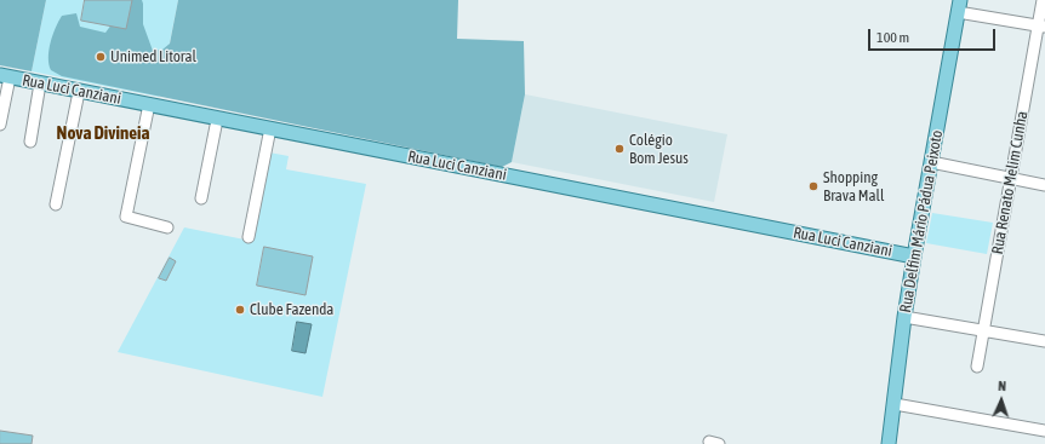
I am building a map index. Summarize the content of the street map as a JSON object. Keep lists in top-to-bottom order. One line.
{"streets":{"main road":["Rua Luci Canziani","Rua Delfim Mário Pádua Peixoto"],"street":["Rua Renato Melim Cunha"]},"crossings":[["Rua Luci Canziani","Rua Delfim Mário Pádua Peixoto"]],"districts":["Nova Divineia"],"places":["Unimed Litoral","Colégio Bom Jesus","Shopping Brava Mall","Clube Fazenda"],"scale_bar":"100 m","north":"top"}
